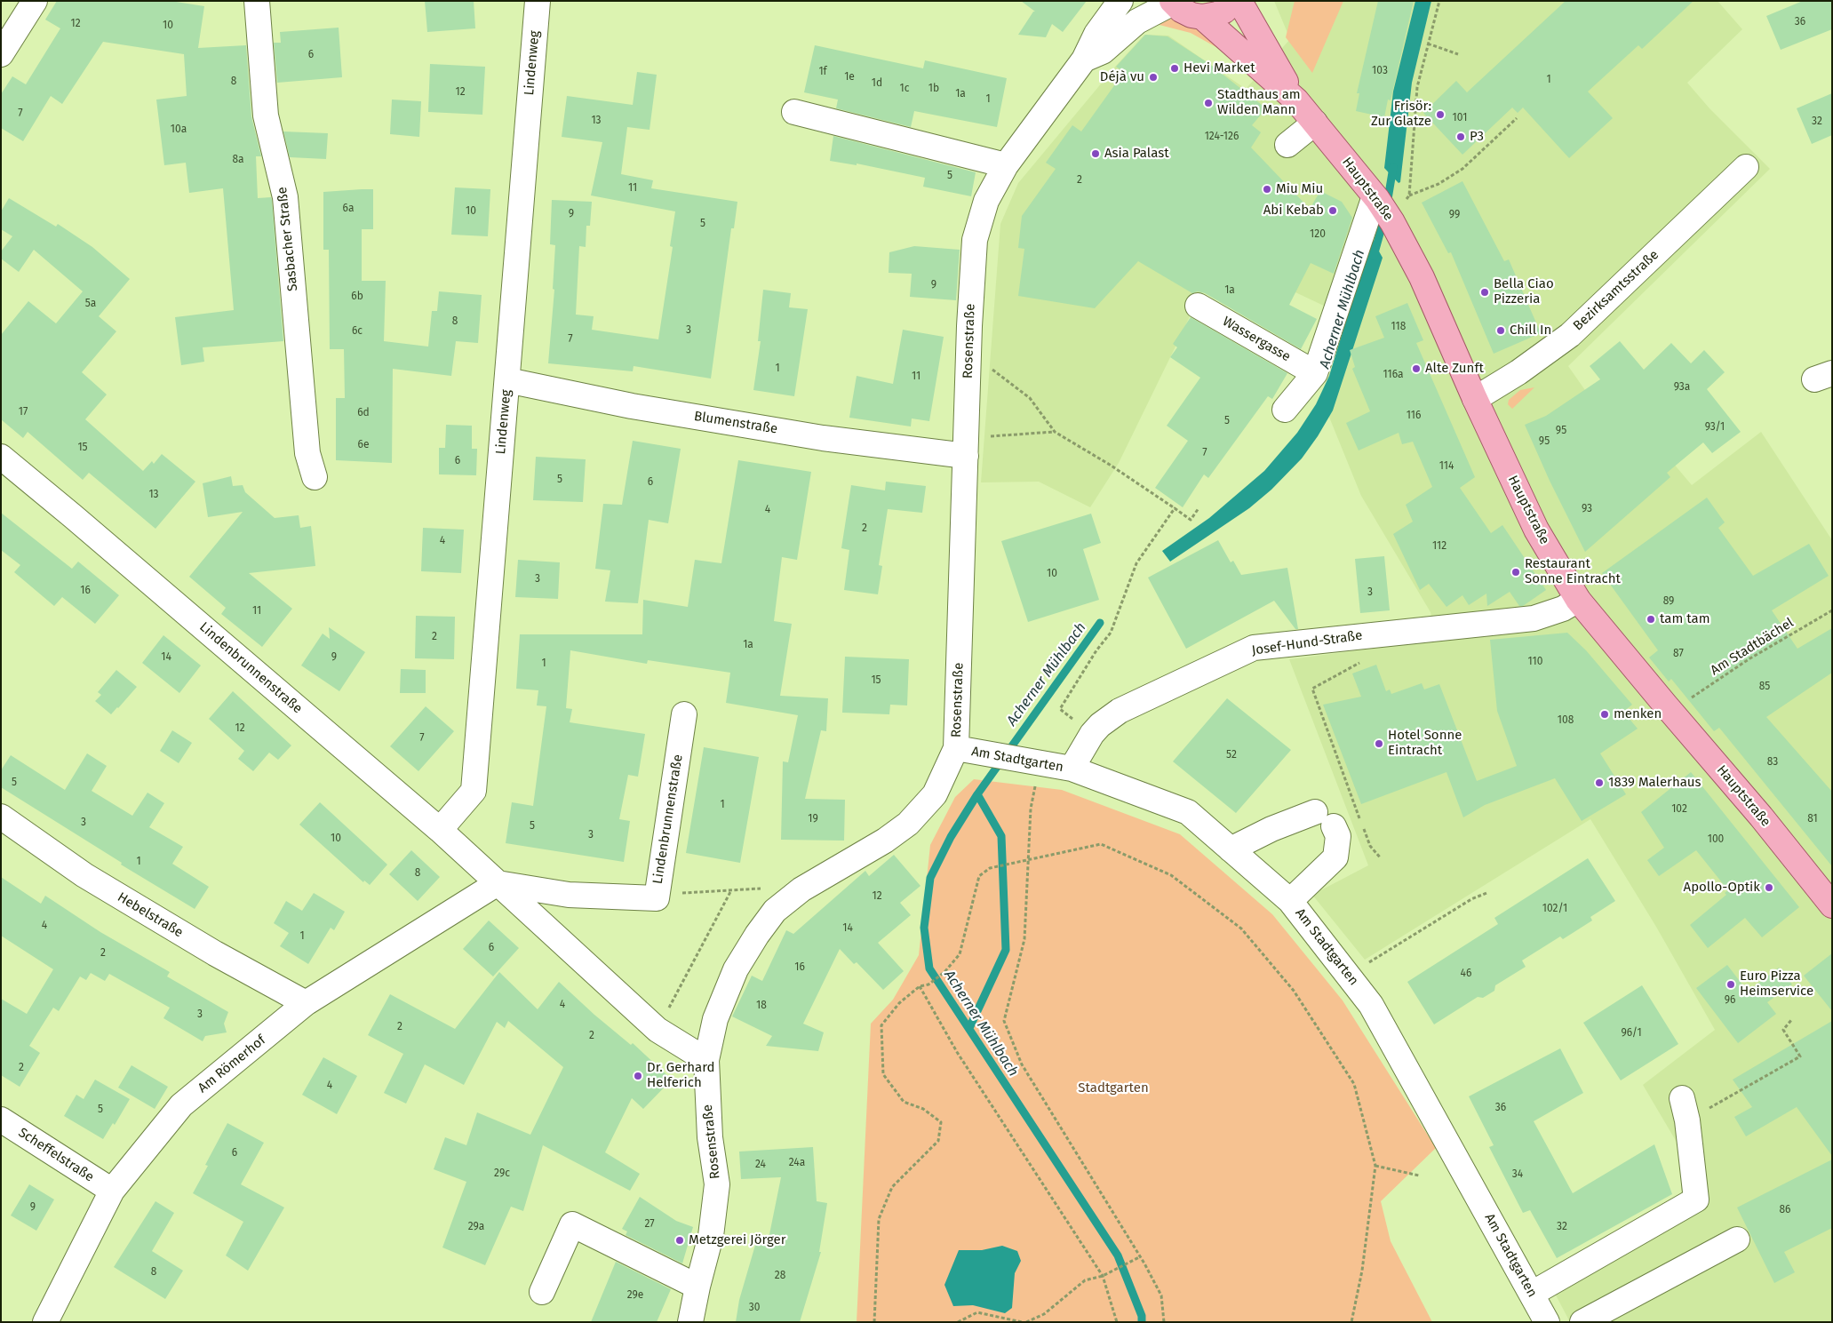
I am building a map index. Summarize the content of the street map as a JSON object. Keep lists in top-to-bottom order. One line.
{"streets":{"main road":["Hauptstraße"],"street":["Lindenweg","Sasbacher Straße","Bezirksamtsstraße","Wassergasse","Rosenstraße","Blumenstraße","Josef-Hund-Straße","Lindenbrunnenstraße","Am Stadtgarten","Hebelstraße","Am Römerhof","Scheffelstraße"],"path":["Am Stadtbächel"]},"crossings":[["Lindenweg","Blumenstraße"],["Lindenweg","Lindenbrunnenstraße"],["Hauptstraße","Bezirksamtsstraße"],["Hauptstraße","Josef-Hund-Straße"],["Rosenstraße","Blumenstraße"],["Rosenstraße","Lindenbrunnenstraße"],["Rosenstraße","Am Stadtgarten"],["Josef-Hund-Straße","Am Stadtgarten"],["Lindenbrunnenstraße","Am Römerhof"],["Hebelstraße","Am Römerhof"],["Am Römerhof","Scheffelstraße"]],"water":["Acherner Mühlbach"],"parks":["Stadtgarten"],"places":["Hevi Market","Déjà vu","Stadthaus am Wilden Mann","Frisör: Zur Glatze","P3","Asia Palast","Miu Miu","Abi Kebab","Bella Ciao Pizzeria","Chill In","Alte Zunft","Restaurant Sonne Eintracht","tam tam","menken","Hotel Sonne Eintracht","1839 Malerhaus","Apollo-Optik","Euro Pizza Heimservice","Dr. Gerhard Helferich","Metzgerei Jörger"],"house_numbers":["36","12","10","6","103","1f","1e","1","8","1d","1c","1b","12","1a","1","7","101","13","32","10a","124-126","8a","5","2","11","6a","10","9","99","5","120","9","1a","6b","5a","8","118","3","6c","7","1","116a","11","93a","17","6d","116","5","93/1","95","95","6e","15","7","6","114","5","6","13","93","4","2","4","112","10","3","16","3","89","11","2","1a","87","14","9","110","1","15","85","108","12","7","52","83","5","1","102","19","81","3","5","3","10","100","1","8","12","102/1","4","14","1","6","2","16","46","96","4","18","3","2","96/1","2","2","4","36","5","6","24a","24","29c","34","9","86","27","29a","32","8","28","29e","30"]}
